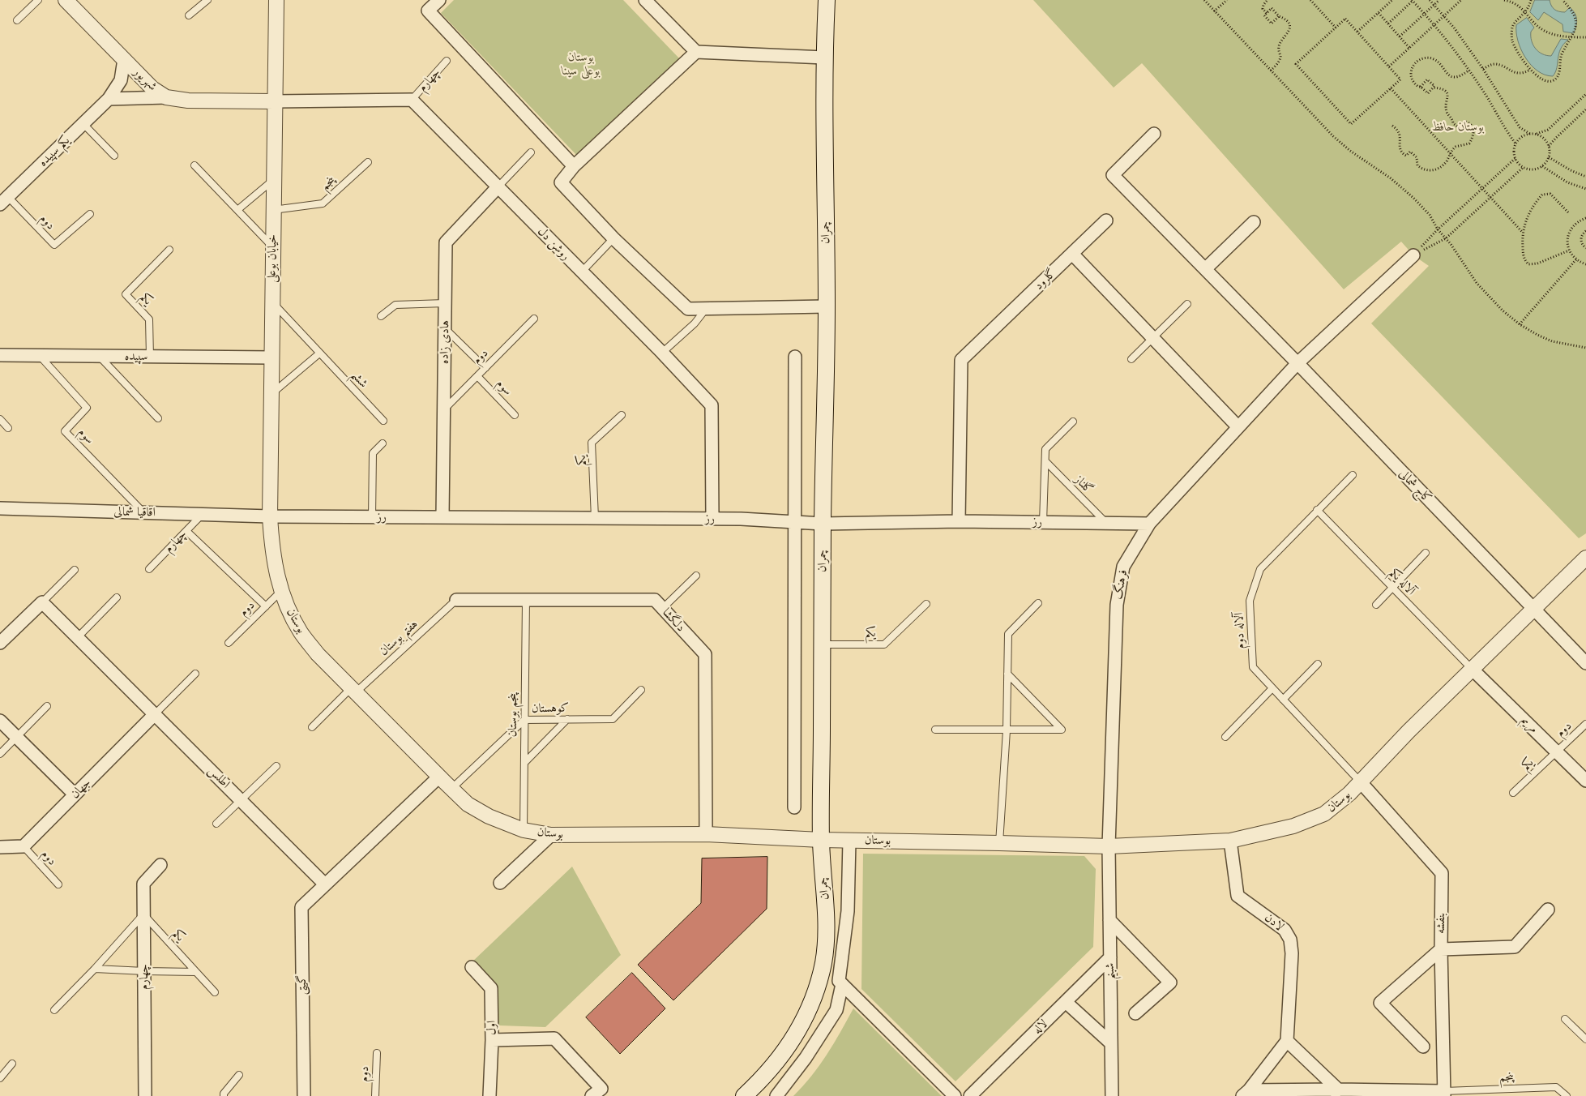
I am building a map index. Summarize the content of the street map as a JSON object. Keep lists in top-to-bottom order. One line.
{"streets":{"main road":["چمران"],"street":["شهریور","چهارم","یکم سپیده","روشن دل","خیابان بوعلی","گلرود","هادی زاده","سپیده","کاج شمالی","اقاقیا شمالی","رز","فرهنگ","دلگشا","بوستان","مریم","اطلس","جهان","لادن","بنفشه","شبنم","گیتی","لاله","اول"],"lane":["پنجم","دوم","یکم","ششم","سوم","گلناز","آلاله یکم","آلاله دوم","هفتم بوستان","کوهستان","پنجم بوستان"]},"crossings":[["شهریور","یکم سپیده"],["شهریور","خیابان بوعلی"],["چهارم","روشن دل"],["چهارم","یکم"],["چهارم","اقاقیا شمالی"],["یکم سپیده","دوم"],["پنجم","خیابان بوعلی"],["پنجم","بنفشه"],["دوم","یکم"],["دوم","هادی زاده"],["دوم","سوم"],["دوم","بوستان"],["دوم","مریم"],["دوم","جهان"],["چمران","یکم"],["چمران","رز"],["چمران","بوستان"],["روشن دل","هادی زاده"],["روشن دل","رز"],["خیابان بوعلی","سپیده"],["خیابان بوعلی","ششم"],["خیابان بوعلی","اقاقیا شمالی"],["خیابان بوعلی","رز"],["خیابان بوعلی","بوستان"],["گلرود","رز"],["یکم","سپیده"],["یکم","رز"],["یکم","مریم"],["هادی زاده","رز"],["سپیده","سوم"],["سوم","اقاقیا شمالی"],["گلناز","رز"],["کاج شمالی","فرهنگ"],["کاج شمالی","بوستان"],["اقاقیا شمالی","رز"],["اقاقیا شمالی","بوستان"],["رز","فرهنگ"],["رز","بوستان"],["آلاله یکم","بوستان"],["آلاله یکم","آلاله دوم"],["آلاله یکم","مریم"],["فرهنگ","بوستان"],["فرهنگ","شبنم"],["دلگشا","بوستان"],["دلگشا","هفتم بوستان"],["دلگشا","پنجم بوستان"],["بوستان","آلاله دوم"],["بوستان","هفتم بوستان"],["بوستان","کوهستان"],["بوستان","پنجم بوستان"],["بوستان","مریم"],["بوستان","لادن"],["بوستان","بنفشه"],["بوستان","شبنم"],["آلاله دوم","بنفشه"],["کوهستان","پنجم بوستان"],["اطلس","جهان"],["اطلس","گیتی"],["شبنم","لاله"]],"parks":["بوستان بوعلی سینا","بوستان حافظ"]}
